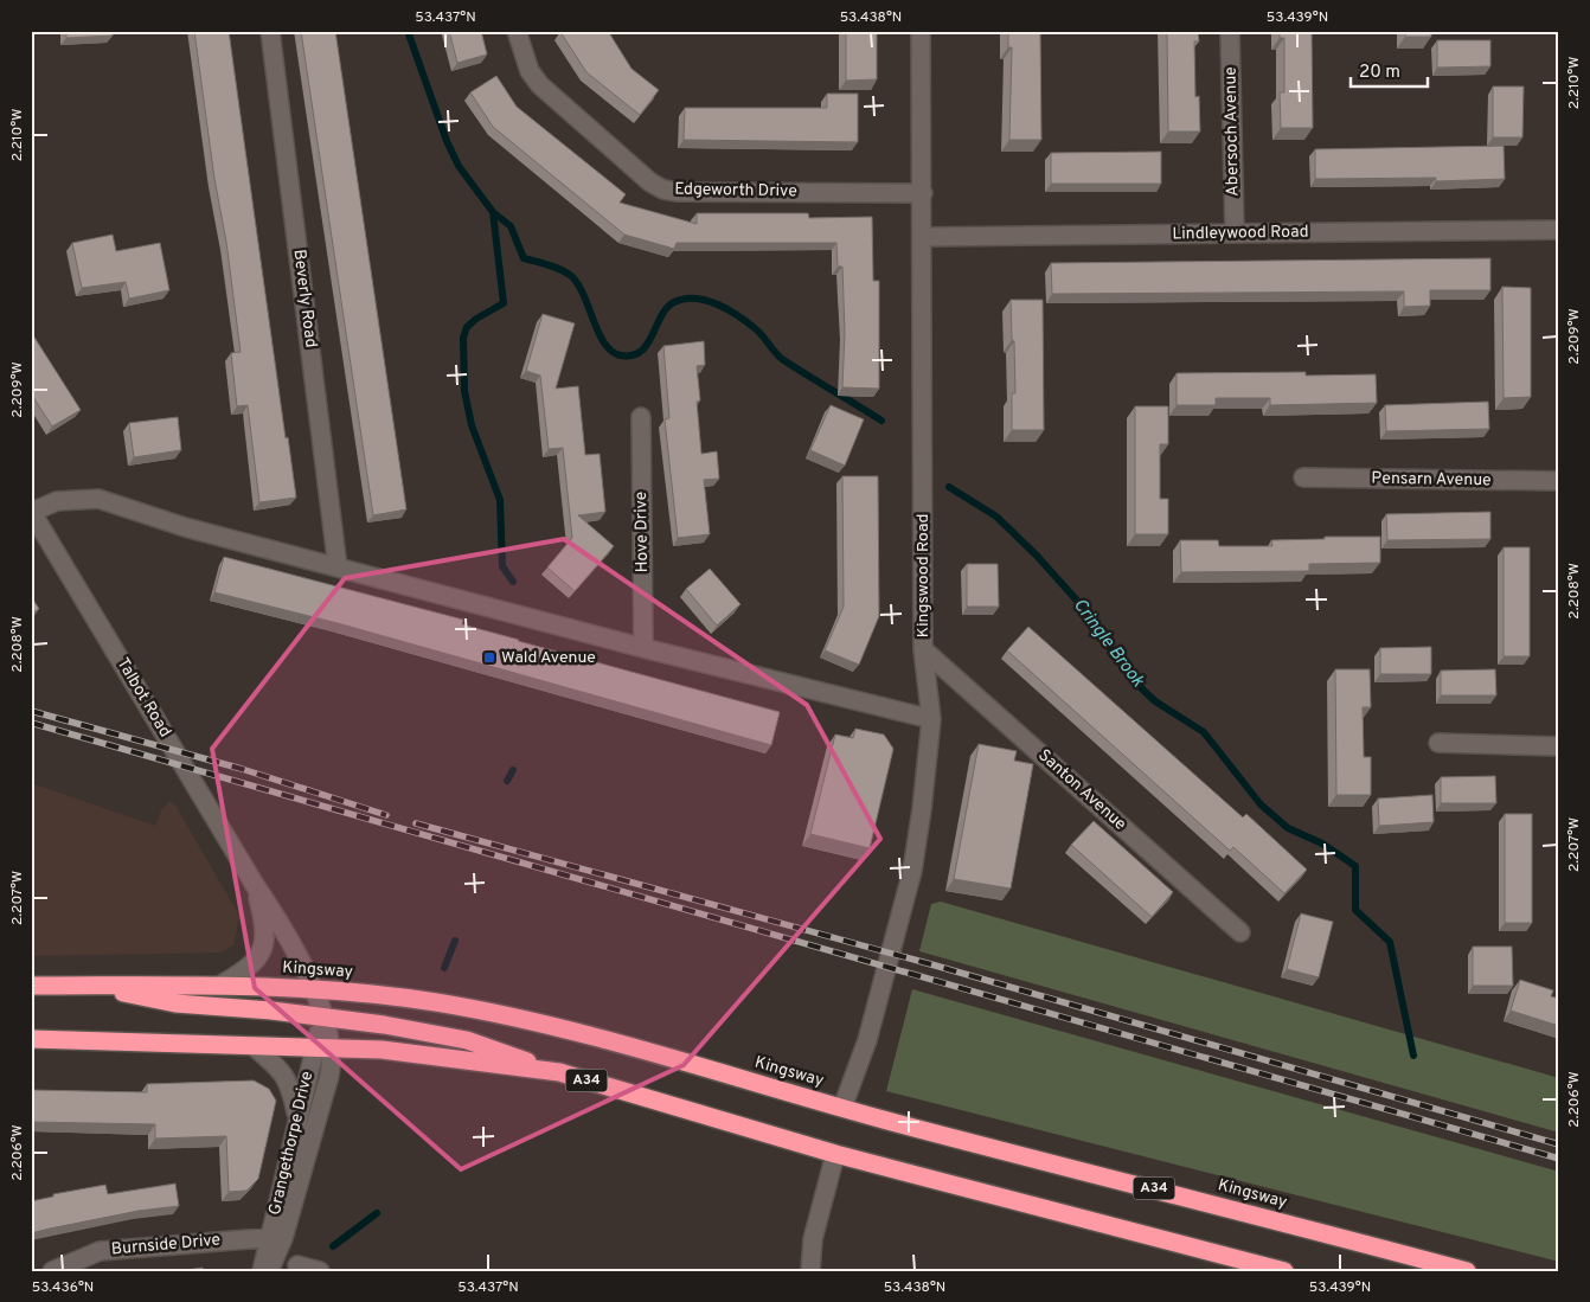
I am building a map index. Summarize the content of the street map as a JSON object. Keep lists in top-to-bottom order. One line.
{"streets":{"highway":["Kingsway","A34"],"street":["Abersoch Avenue","Edgeworth Drive","Lindleywood Road","Beverly Road","Pensarn Avenue","Hove Drive","Kingswood Road","Talbot Road","Santon Avenue","Grangethorpe Drive","Burnside Drive"]},"crossings":[["Abersoch Avenue","Lindleywood Road"],["Edgeworth Drive","Kingswood Road"],["Lindleywood Road","Kingswood Road"],["Kingswood Road","Santon Avenue"],["Kingswood Road","Kingsway"],["Talbot Road","Kingsway"],["Talbot Road","Grangethorpe Drive"],["Kingsway","Grangethorpe Drive"],["Grangethorpe Drive","Burnside Drive"]],"water":["Cringle Brook"],"places":{"transit":["Wald Avenue"]},"scale_bar":"20 m","coordinates":["53.437°N","53.438°N","53.439°N","2.210°W","2.209°W","2.208°W","2.207°W","2.206°W","53.436°N"]}
